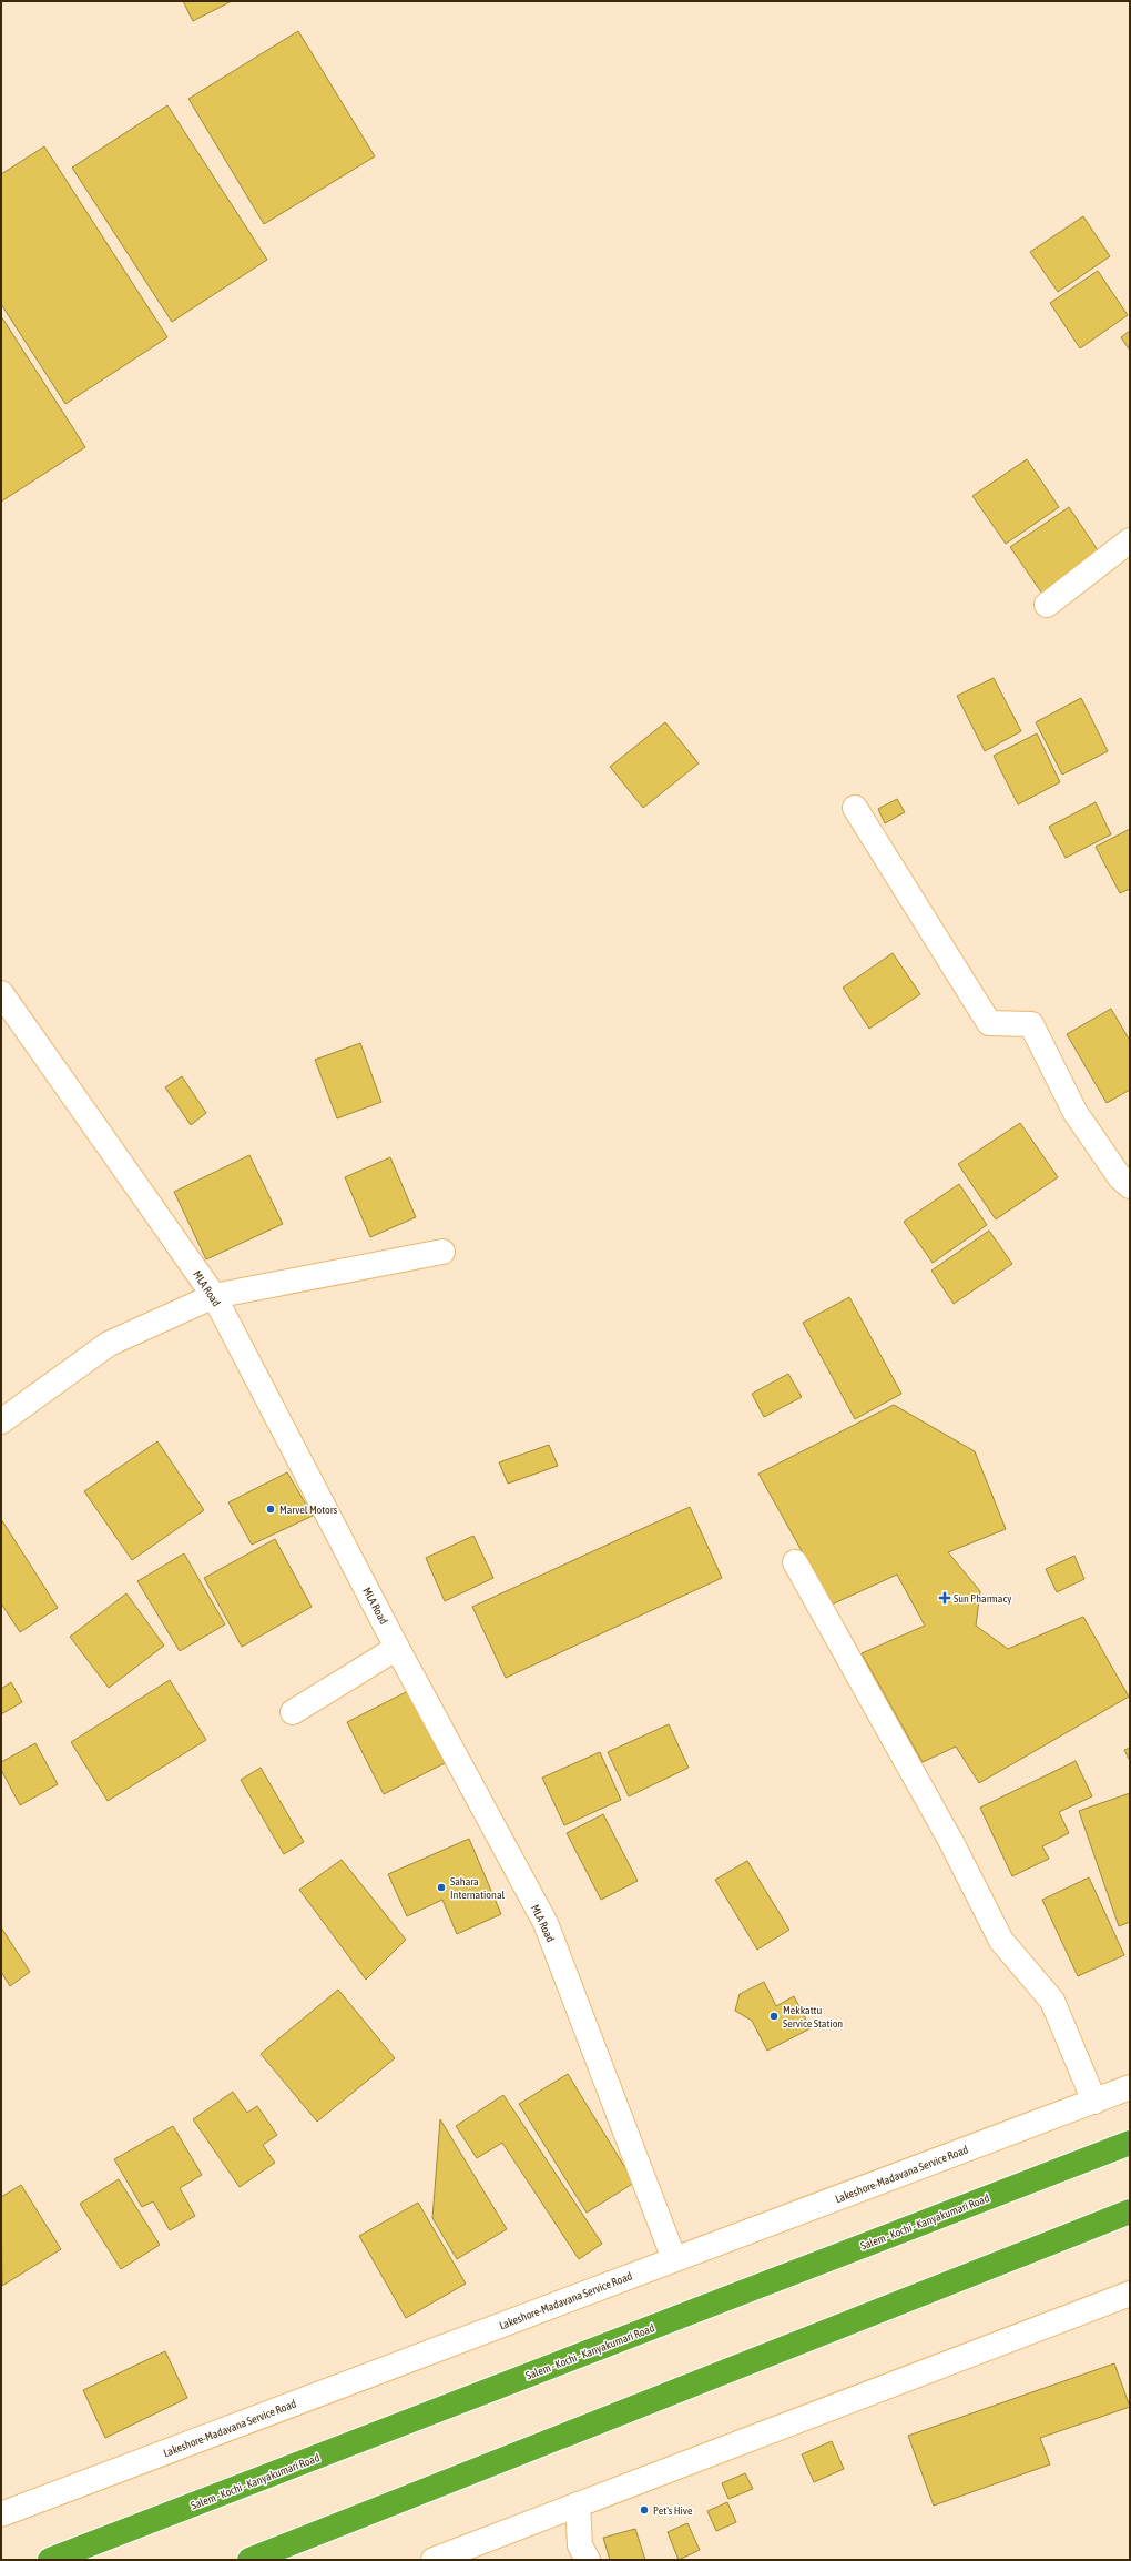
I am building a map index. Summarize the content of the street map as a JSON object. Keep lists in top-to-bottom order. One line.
{"streets":{"highway":["Salem - Kochi - Kanyakumari Road"],"street":["MLA Road","Lakeshore-Madavana Service Road"]},"crossings":[["MLA Road","Lakeshore-Madavana Service Road"]],"places":{"other":["Marvel Motors","Sahara International","Mekkattu Service Station","Pet's Hive"],"health":["Sun Pharmacy"]}}
